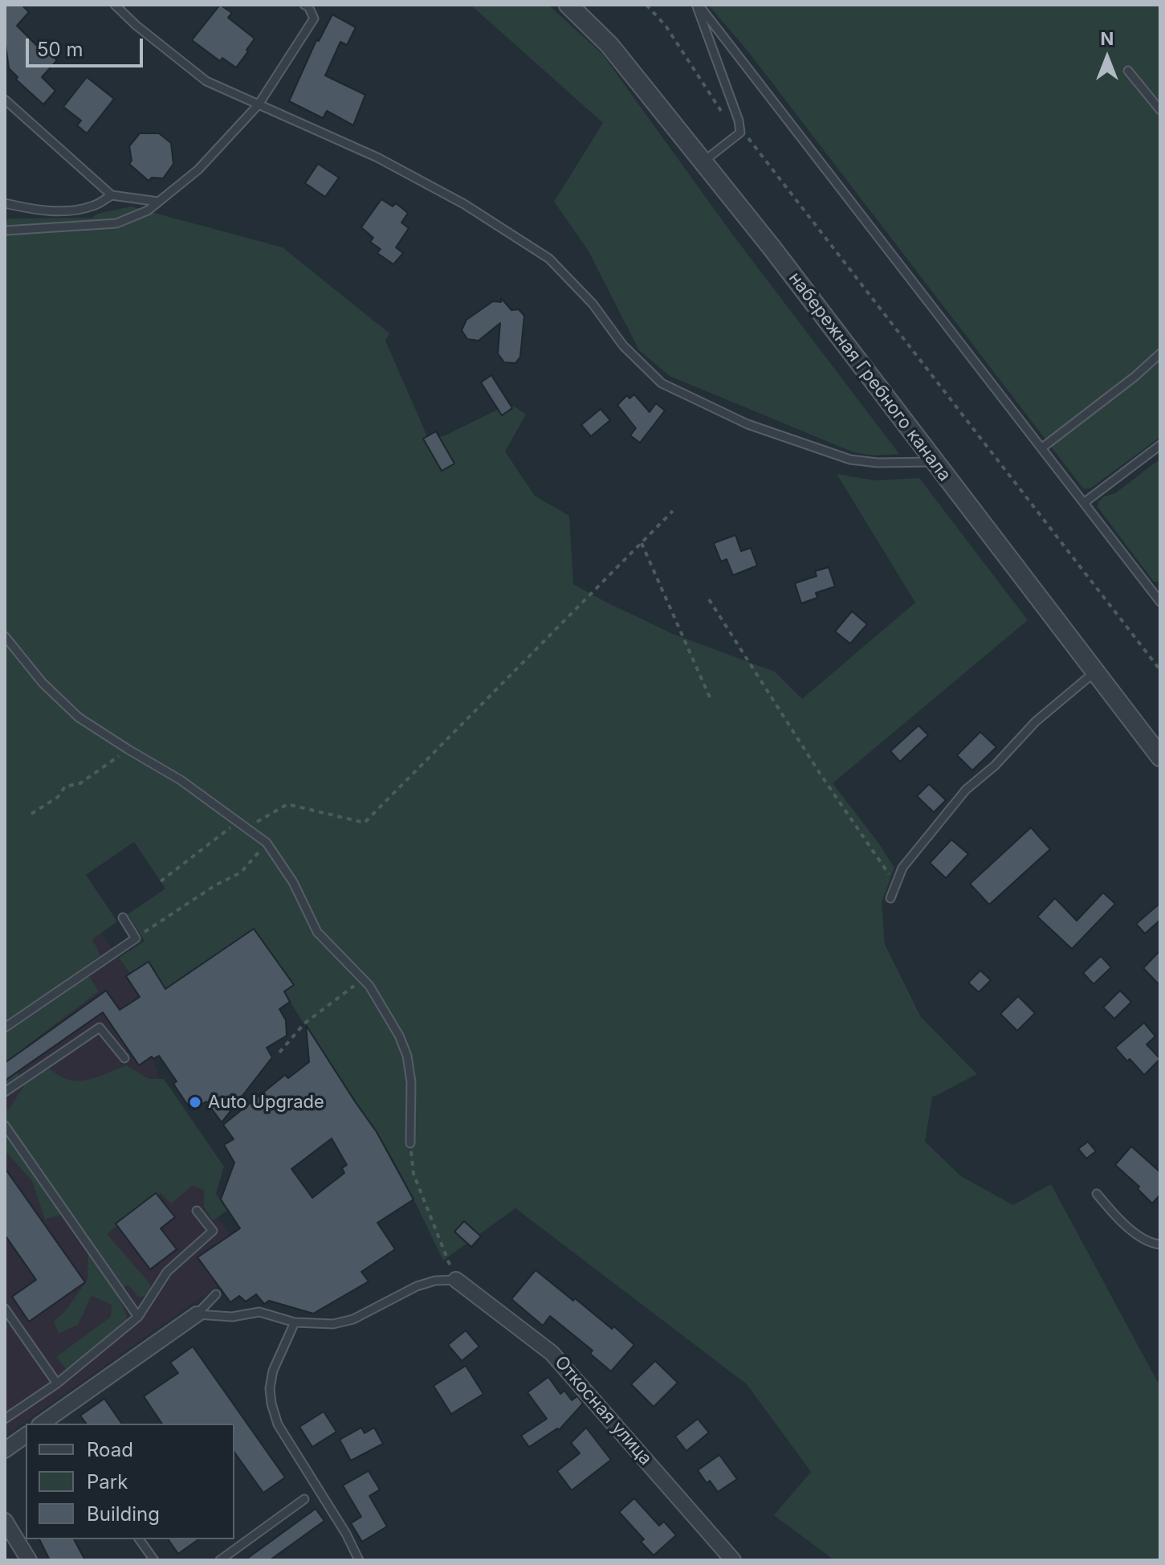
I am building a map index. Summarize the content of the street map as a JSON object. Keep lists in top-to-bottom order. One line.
{"streets":{"street":["набережная Гребного канала","Откосная улица"]},"places":["Auto Upgrade"],"legend":["Road","Park","Building"],"scale_bar":"50 m","north":"top"}
